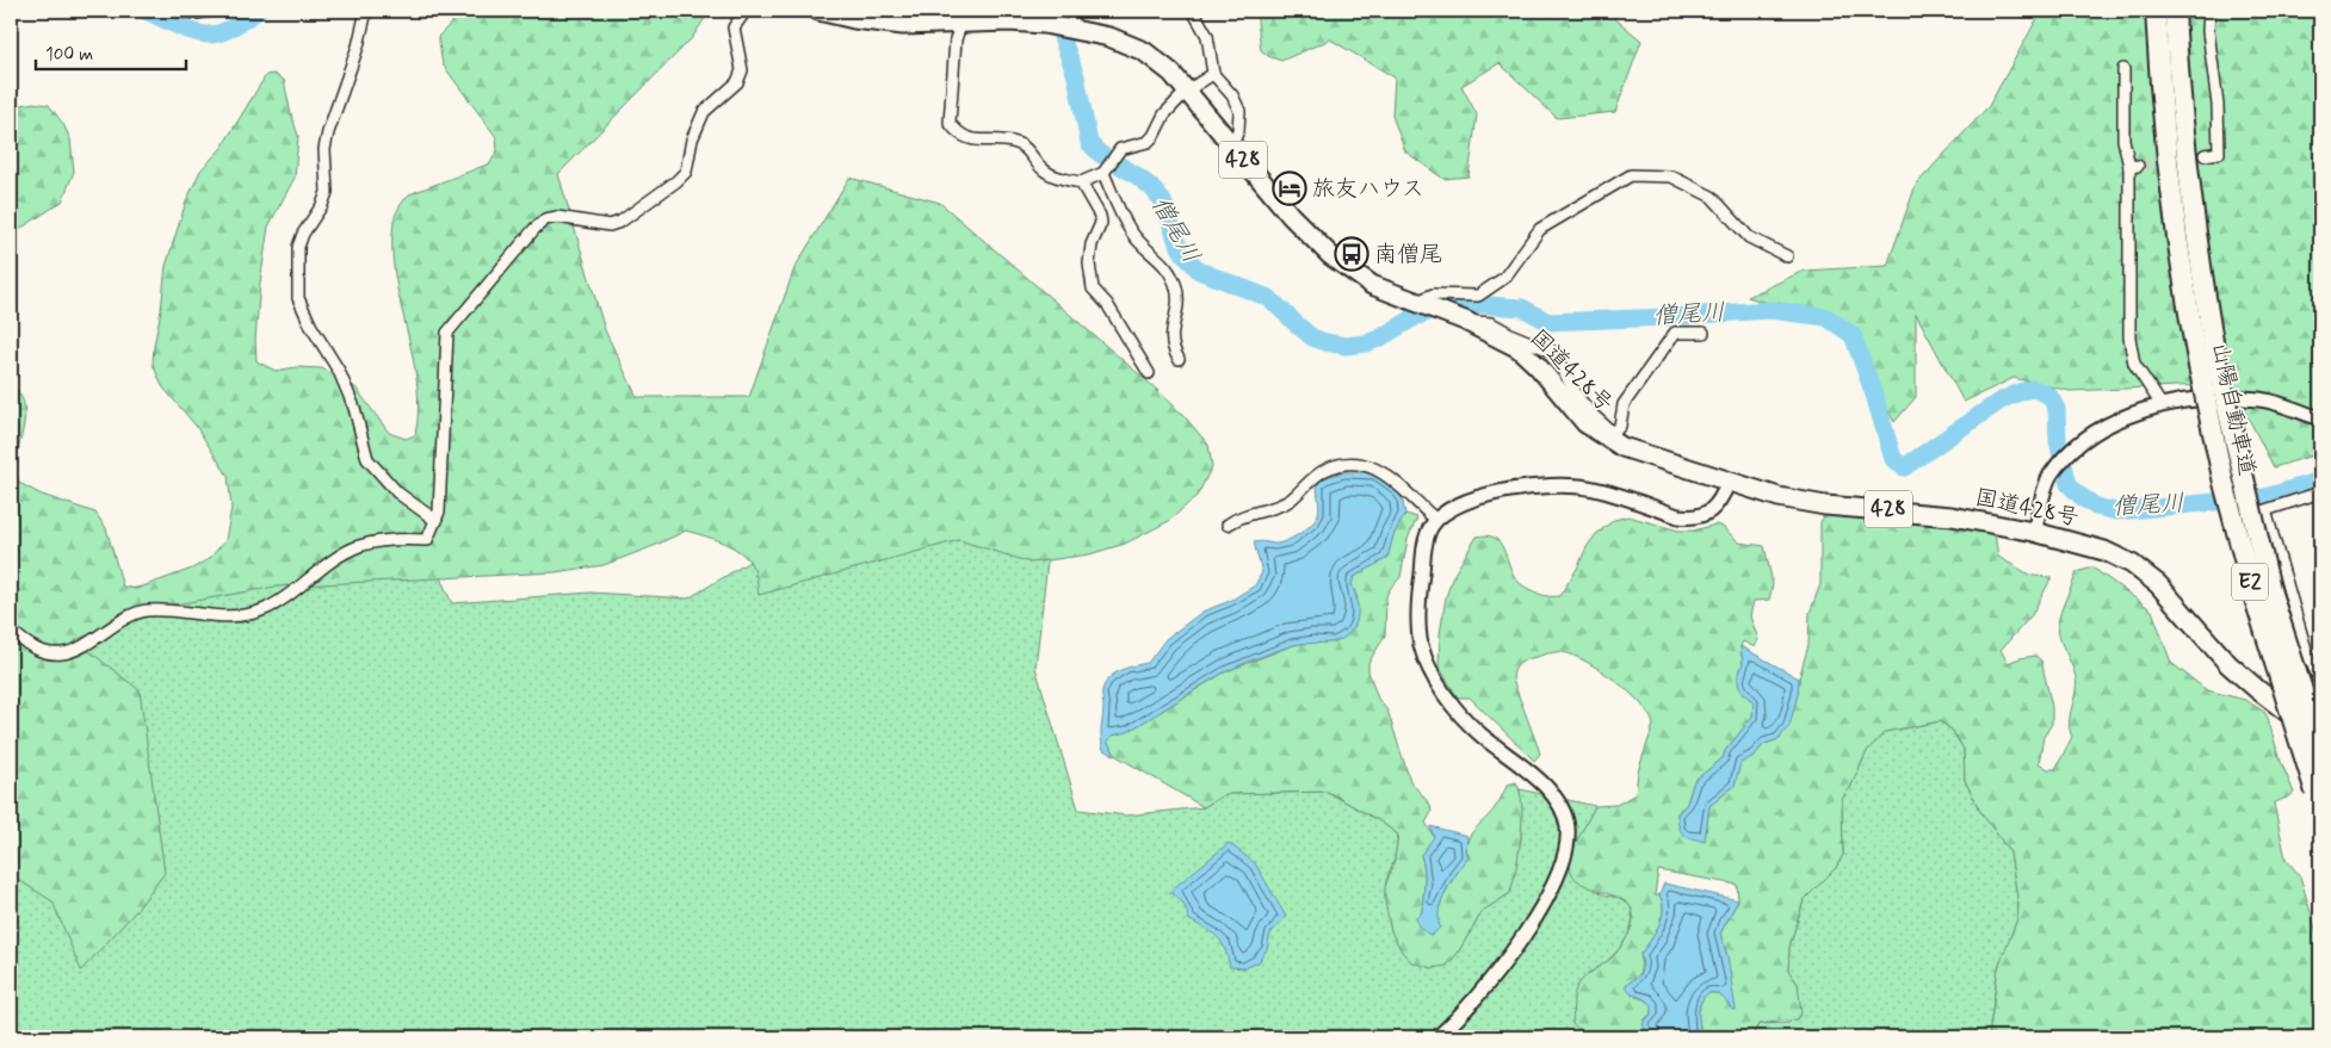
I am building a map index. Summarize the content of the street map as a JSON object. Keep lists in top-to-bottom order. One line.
{"streets":{"highway":["428","国道428号","山陽自動車道","E2"]},"water":["僧尾川"],"places":{"hotel":["旅友ハウス"],"bus stop":["南僧尾"]},"scale_bar":"100 m"}
